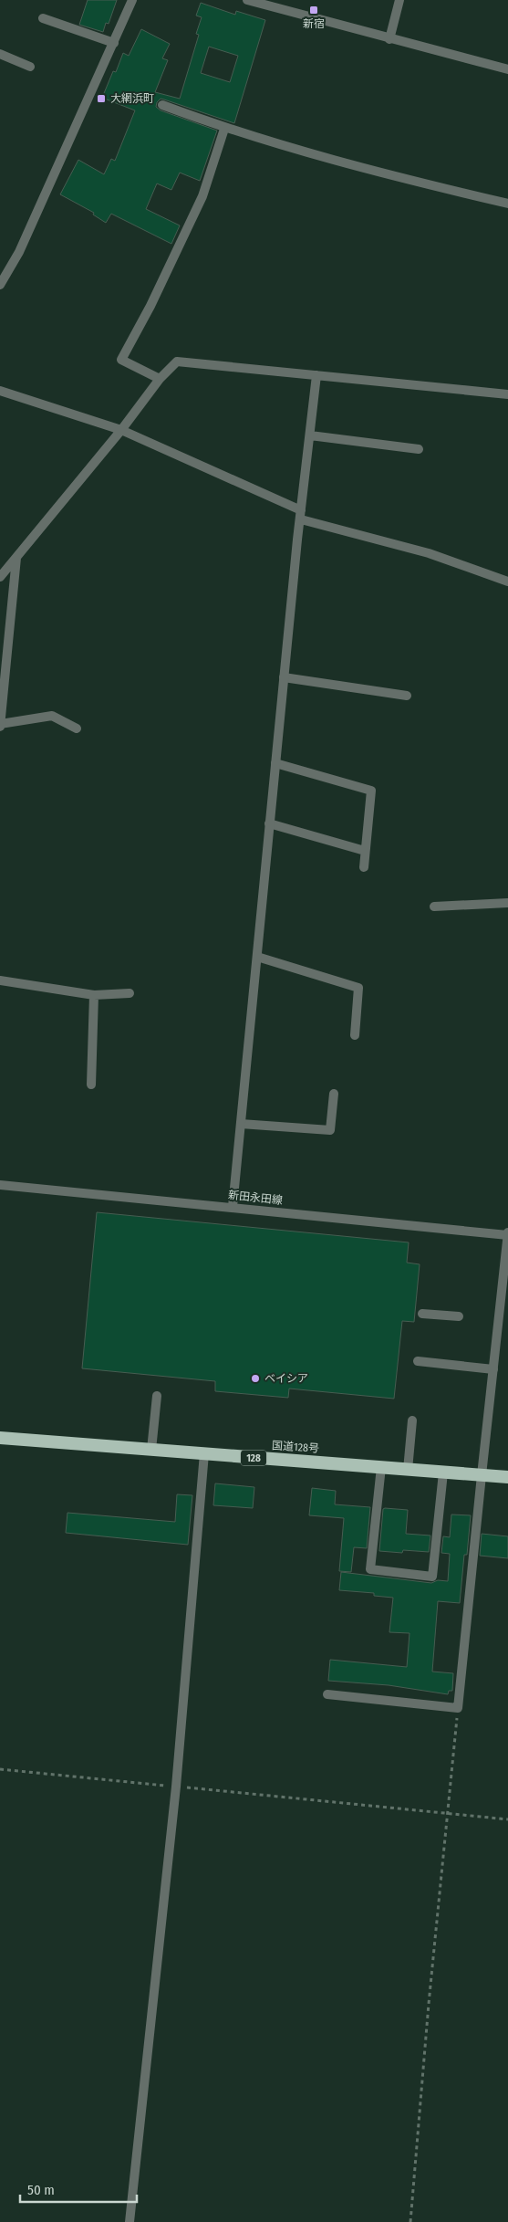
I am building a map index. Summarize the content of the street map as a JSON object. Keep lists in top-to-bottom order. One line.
{"streets":{"highway":["国道128号","128"],"street":["新田永田線"]},"places":{"transit":["新宿","大網浜町"],"other":["ベイシア"]},"scale_bar":"50 m"}
